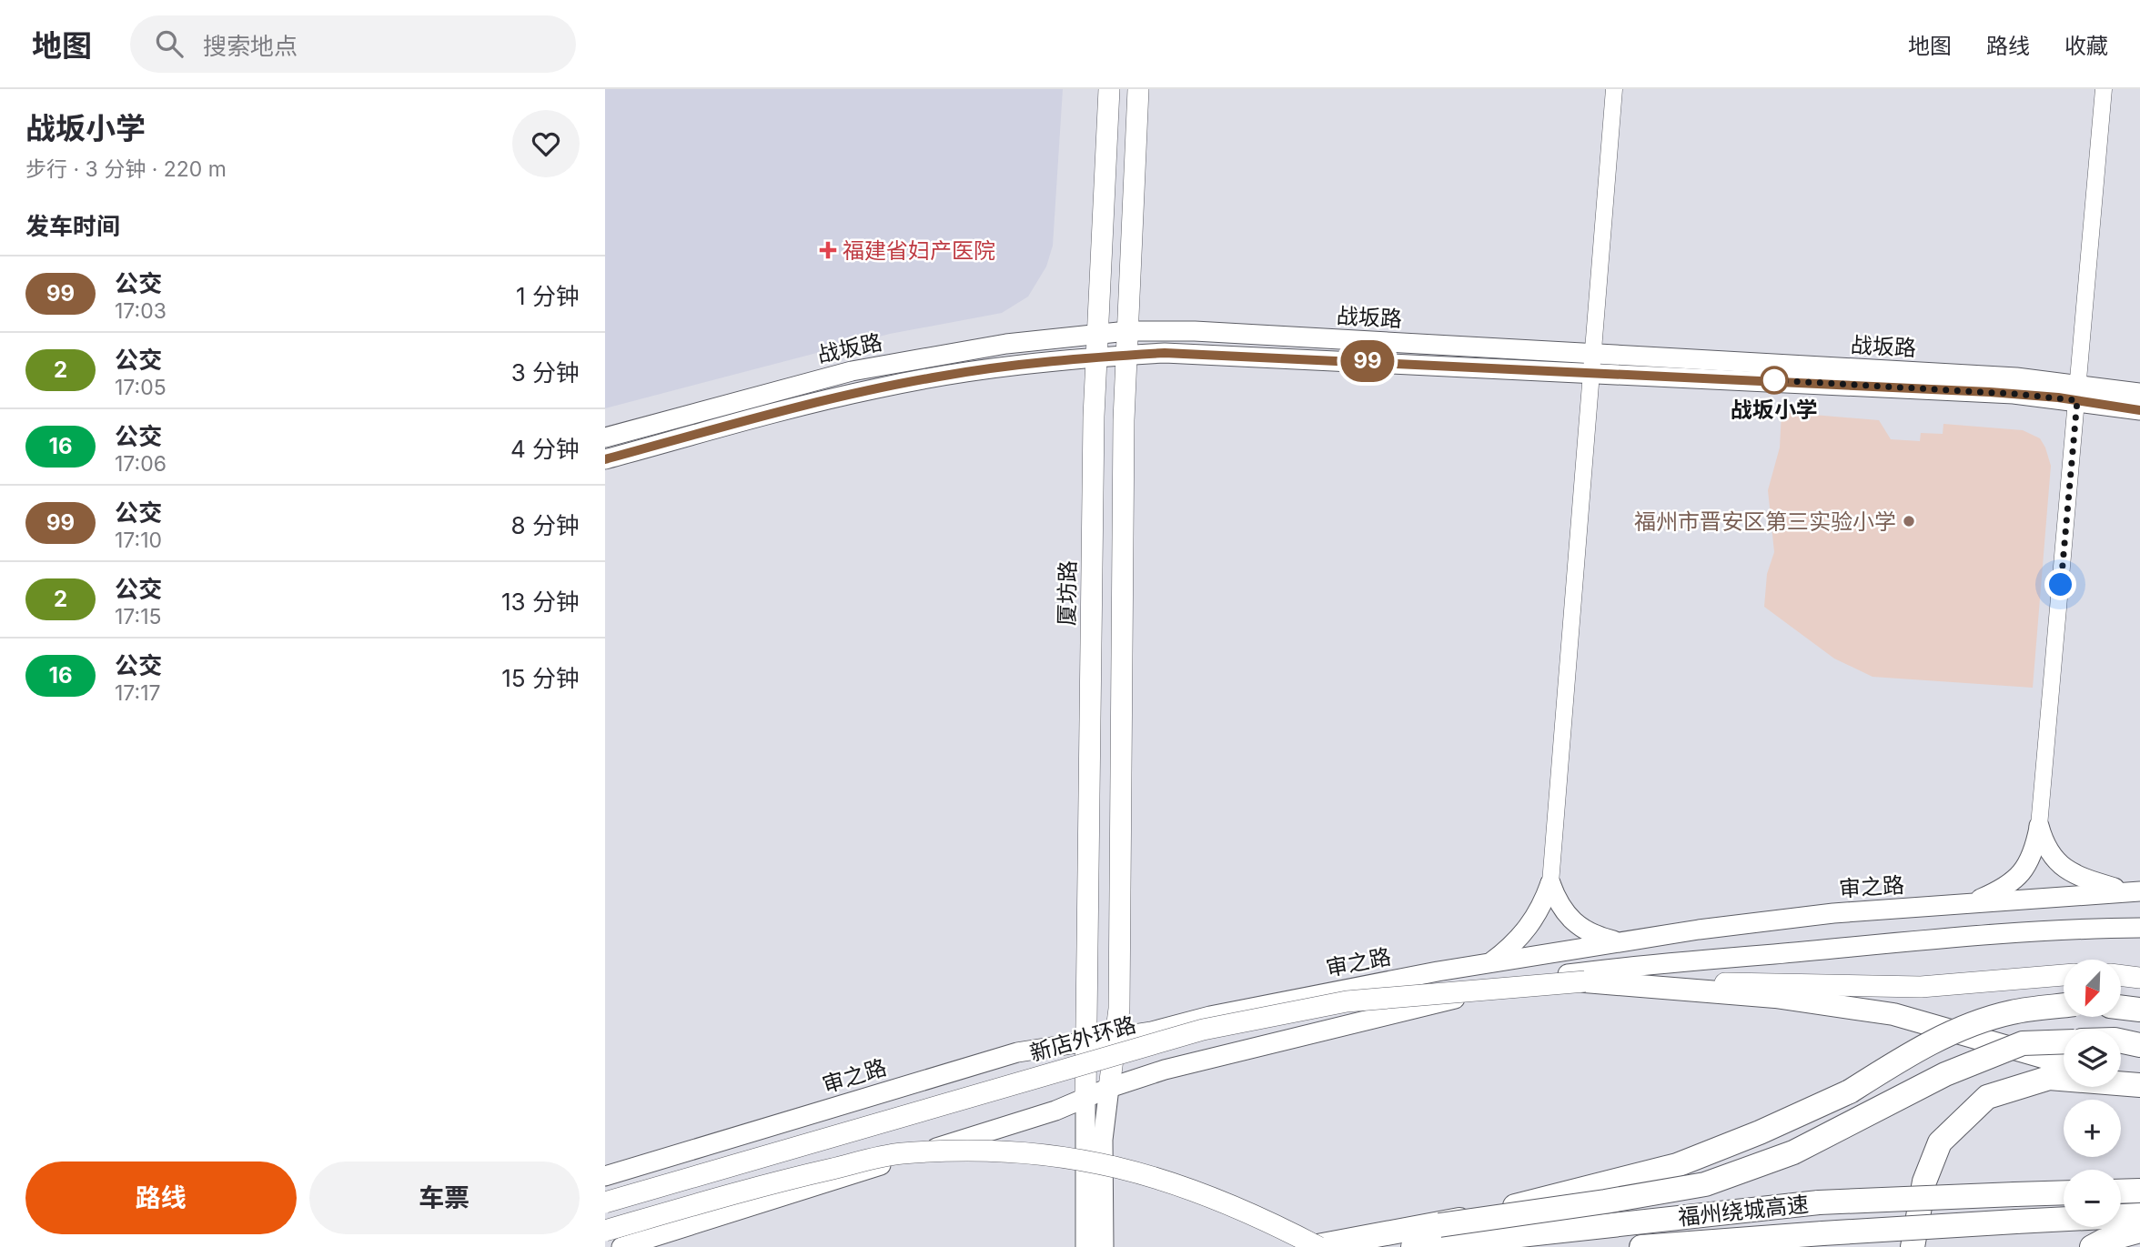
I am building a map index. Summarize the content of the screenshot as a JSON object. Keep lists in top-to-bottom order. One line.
{"streets":{"highway":["福州绕城高速"],"main road":["战坂路","厦坊路","审之路","新店外环路"]},"crossings":[["战坂路","厦坊路"],["厦坊路","审之路"]],"places":{"health":["福建省妇产医院"],"other":["战坂小学","福州市晋安区第三实验小学"]},"lines":["bus line 99"],"north":"bottom left","page":{"header":"地图","search":"搜索地点","nav":["地图","路线","收藏"],"heading":[["战坂小学","步行 · 3 分钟 · 220 m"],"发车时间"],"on_map":"99","list":[{"mark":"99","name":"公交","note":"17:03","value":"1 分钟"},{"mark":"2","name":"公交","note":"17:05","value":"3 分钟"},{"mark":"16","name":"公交","note":"17:06","value":"4 分钟"},{"mark":"99","name":"公交","note":"17:10","value":"8 分钟"},{"mark":"2","name":"公交","note":"17:15","value":"13 分钟"},{"mark":"16","name":"公交","note":"17:17","value":"15 分钟"}],"map_buttons":["+","−"],"buttons":["路线","车票"]}}
